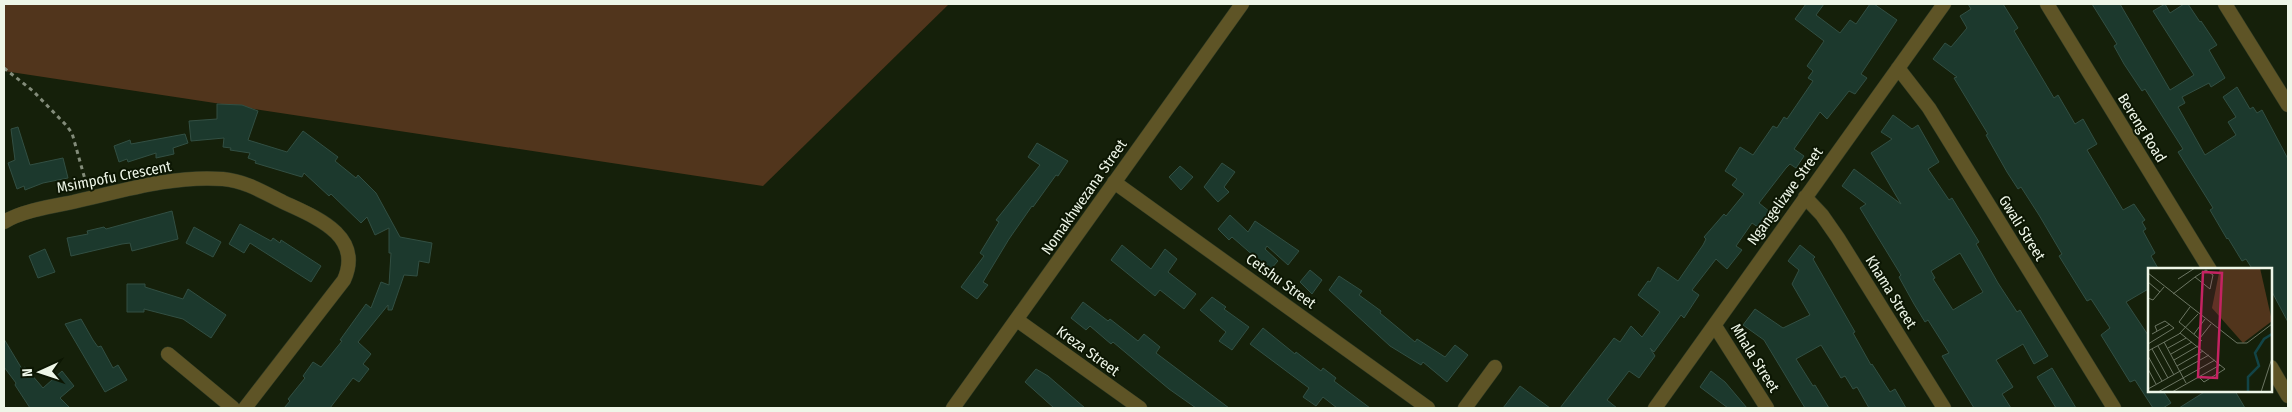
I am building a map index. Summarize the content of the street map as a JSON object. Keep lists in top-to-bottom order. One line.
{"streets":{"street":["Bereng Road","Msimpofu Crescent","Ngangelizwe Street","Nomakhwezana Street","Gwali Street","Cetshu Street","Khama Street","Kreza Street","Mhala Street"]},"crossings":[["Ngangelizwe Street","Gwali Street"],["Ngangelizwe Street","Khama Street"],["Ngangelizwe Street","Mhala Street"],["Nomakhwezana Street","Cetshu Street"],["Nomakhwezana Street","Kreza Street"]],"north":"left"}
